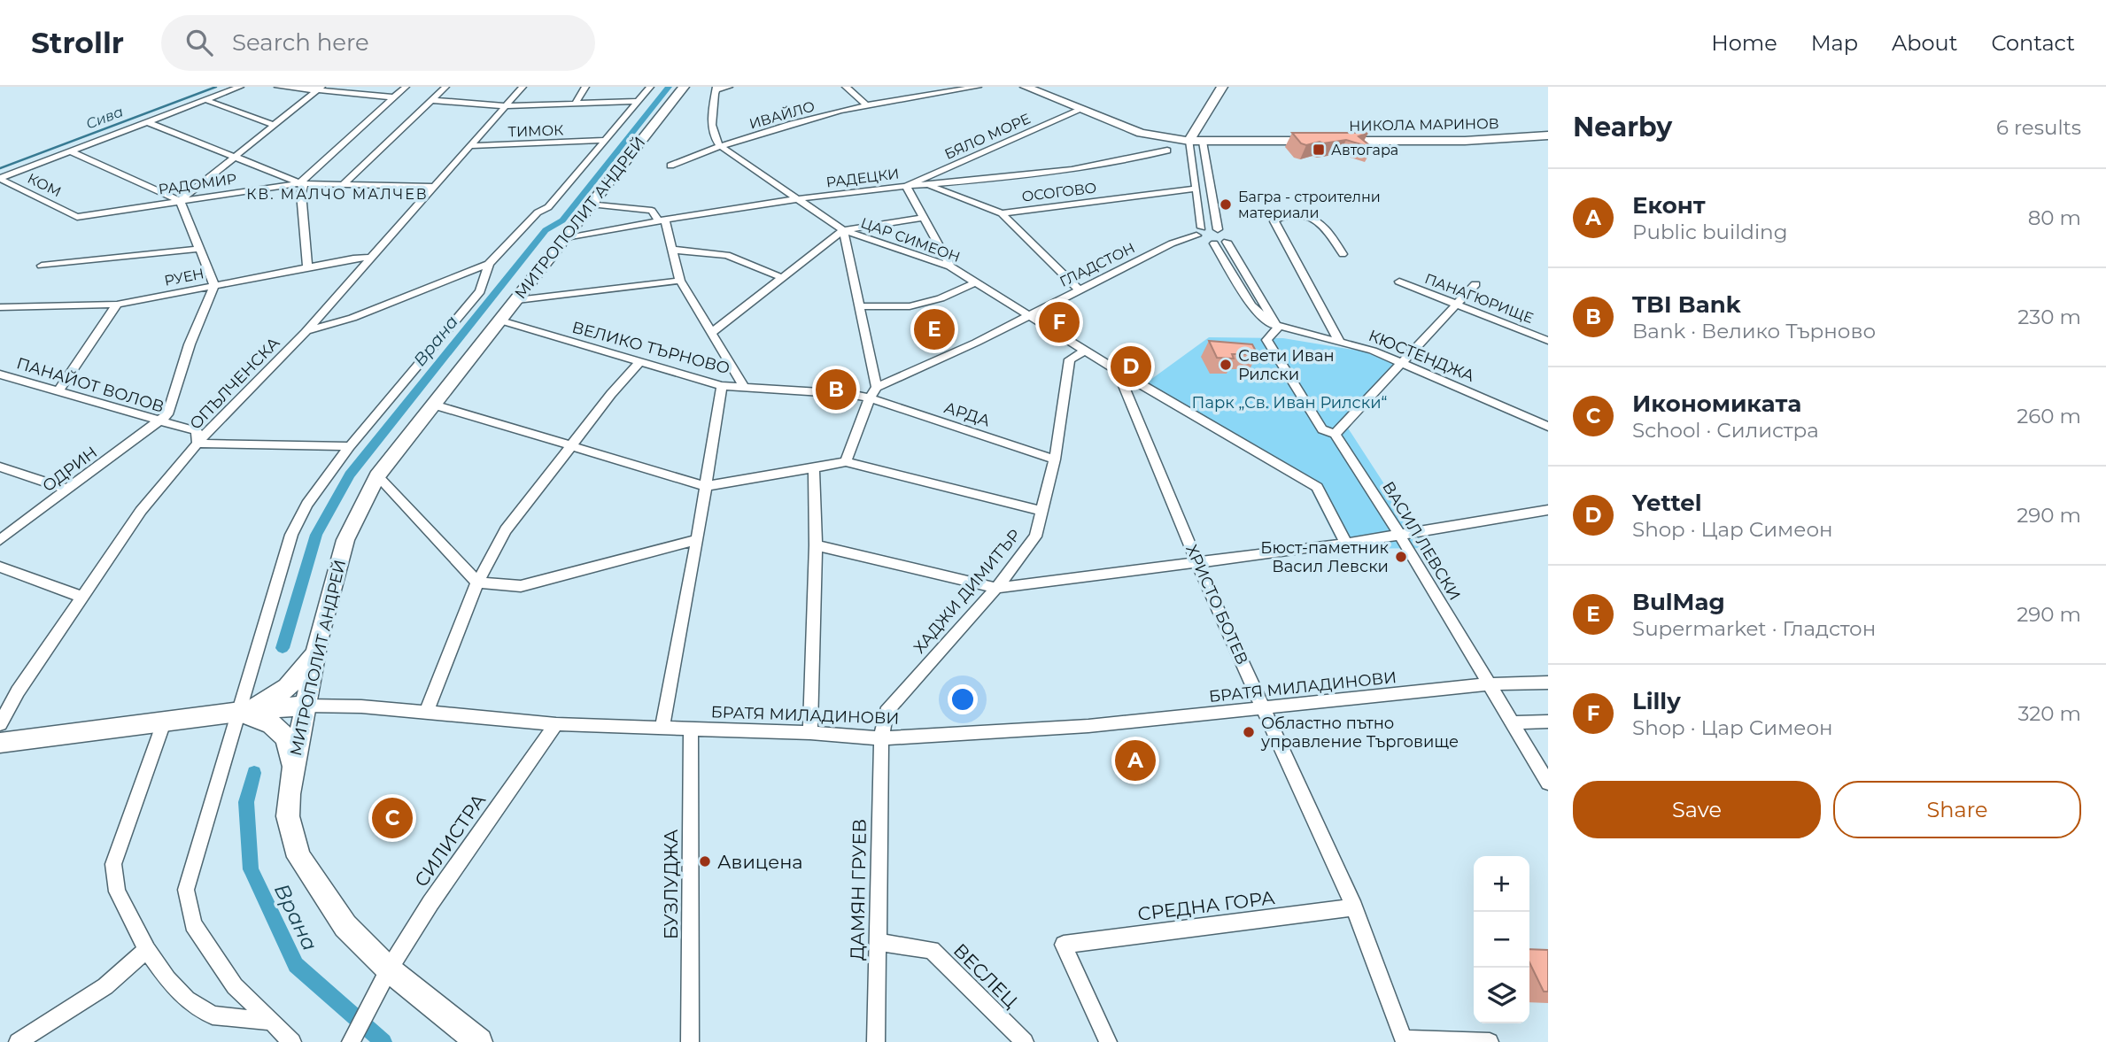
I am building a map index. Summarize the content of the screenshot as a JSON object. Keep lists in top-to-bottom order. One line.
{"streets":{"street":["ИВАЙЛО","НИКОЛА МАРИНОВ","ТИМОК","БЯЛО МОРЕ","РАДЕЦКИ","РАДОМИР","КОМ","ОСОГОВО","МИТРОПОЛИТ АНДРЕЙ","ЦАР СИМЕОН","ГЛАДСТОН","РУЕН","ПАНАГЮРИЩЕ","ВЕЛИКО ТЪРНОВО","КЮСТЕНДЖА","ОПЪЛЧЕНСКА","ПАНАЙОТ ВОЛОВ","АРДА","ОДРИН","ВАСИЛ ЛЕВСКИ","ХАДЖИ ДИМИТЪР","ХРИСТО БОТЕВ","БРАТЯ МИЛАДИНОВИ","СИЛИСТРА","БУЗЛУДЖА","ДАМЯН ГРУЕВ","СРЕДНА ГОРА","ВЕСЛЕЦ"]},"crossings":[["ИВАЙЛО","ЦАР СИМЕОН"],["ТИМОК","МИТРОПОЛИТ АНДРЕЙ"],["ТИМОК","ОПЪЛЧЕНСКА"],["БЯЛО МОРЕ","РАДЕЦКИ"],["РАДЕЦКИ","ОСОГОВО"],["РАДЕЦКИ","МИТРОПОЛИТ АНДРЕЙ"],["РАДЕЦКИ","ЦАР СИМЕОН"],["РАДОМИР","КОМ"],["РАДОМИР","ОПЪЛЧЕНСКА"],["МИТРОПОЛИТ АНДРЕЙ","ВЕЛИКО ТЪРНОВО"],["МИТРОПОЛИТ АНДРЕЙ","БРАТЯ МИЛАДИНОВИ"],["МИТРОПОЛИТ АНДРЕЙ","СИЛИСТРА"],["ЦАР СИМЕОН","ГЛАДСТОН"],["ЦАР СИМЕОН","ХАДЖИ ДИМИТЪР"],["ЦАР СИМЕОН","ХРИСТО БОТЕВ"],["РУЕН","ОПЪЛЧЕНСКА"],["ВЕЛИКО ТЪРНОВО","АРДА"],["КЮСТЕНДЖА","ВАСИЛ ЛЕВСКИ"],["ОПЪЛЧЕНСКА","ПАНАЙОТ ВОЛОВ"],["ПАНАЙОТ ВОЛОВ","ОДРИН"],["АРДА","ХАДЖИ ДИМИТЪР"],["ВАСИЛ ЛЕВСКИ","БРАТЯ МИЛАДИНОВИ"],["ХАДЖИ ДИМИТЪР","БРАТЯ МИЛАДИНОВИ"],["ХАДЖИ ДИМИТЪР","ДАМЯН ГРУЕВ"],["ХРИСТО БОТЕВ","БРАТЯ МИЛАДИНОВИ"],["ХРИСТО БОТЕВ","СРЕДНА ГОРА"],["БРАТЯ МИЛАДИНОВИ","СИЛИСТРА"],["БРАТЯ МИЛАДИНОВИ","БУЗЛУДЖА"],["БРАТЯ МИЛАДИНОВИ","ДАМЯН ГРУЕВ"],["ДАМЯН ГРУЕВ","ВЕСЛЕЦ"]],"districts":["КВ. МАЛЧО МАЛЧЕВ"],"water":["Сива","Врана"],"parks":["Парк „Св. Иван Рилски“"],"places":{"transit":["Автогара"],"other":["Багра - строителни материали","Свети Иван Рилски","Бюст-паметник Васил Левски","Областно пътно управление Търговище","Авицена"]},"page":{"header":"Strollr","search":"Search here","nav":["Home","Map","About","Contact"],"heading":["Nearby","6 results"],"list":[{"mark":"A","name":"Еконт","note":"Public building","value":"80 m"},{"mark":"B","name":"TBI Bank","note":"Bank · Велико Търново","value":"230 m"},{"mark":"C","name":"Икономиката","note":"School · Силистра","value":"260 m"},{"mark":"D","name":"Yettel","note":"Shop · Цар Симеон","value":"290 m"},{"mark":"E","name":"BulMag","note":"Supermarket · Гладстон","value":"290 m"},{"mark":"F","name":"Lilly","note":"Shop · Цар Симеон","value":"320 m"}],"pins":["F","E","D","B","A","C"],"buttons":["Save","Share"],"map_buttons":["+","−"]}}
